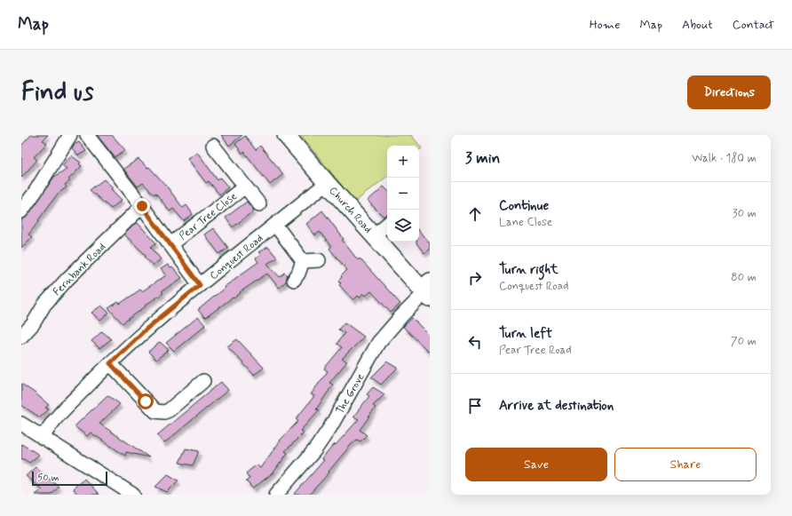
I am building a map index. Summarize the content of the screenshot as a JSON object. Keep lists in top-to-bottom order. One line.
{"streets":{"main road":["Church Road"],"street":["Pear Tree Close","Conquest Road","Fernbank Road","The Grove"]},"crossings":[["Church Road","Conquest Road"],["Church Road","The Grove"]],"scale_bar":"50 m","page":{"header":"Map","nav":["Home","Map","About","Contact"],"buttons":["Directions",["Save","Share"]],"title":"Find us","heading":["3 min","Walk · 180 m"],"map_buttons":["+","−"],"list":[["Continue","Lane Close","30 m"],["Turn right","Conquest Road","80 m"],["Turn left","Pear Tree Road","70 m"],"Arrive at destination"],"scale":"50 m"}}
